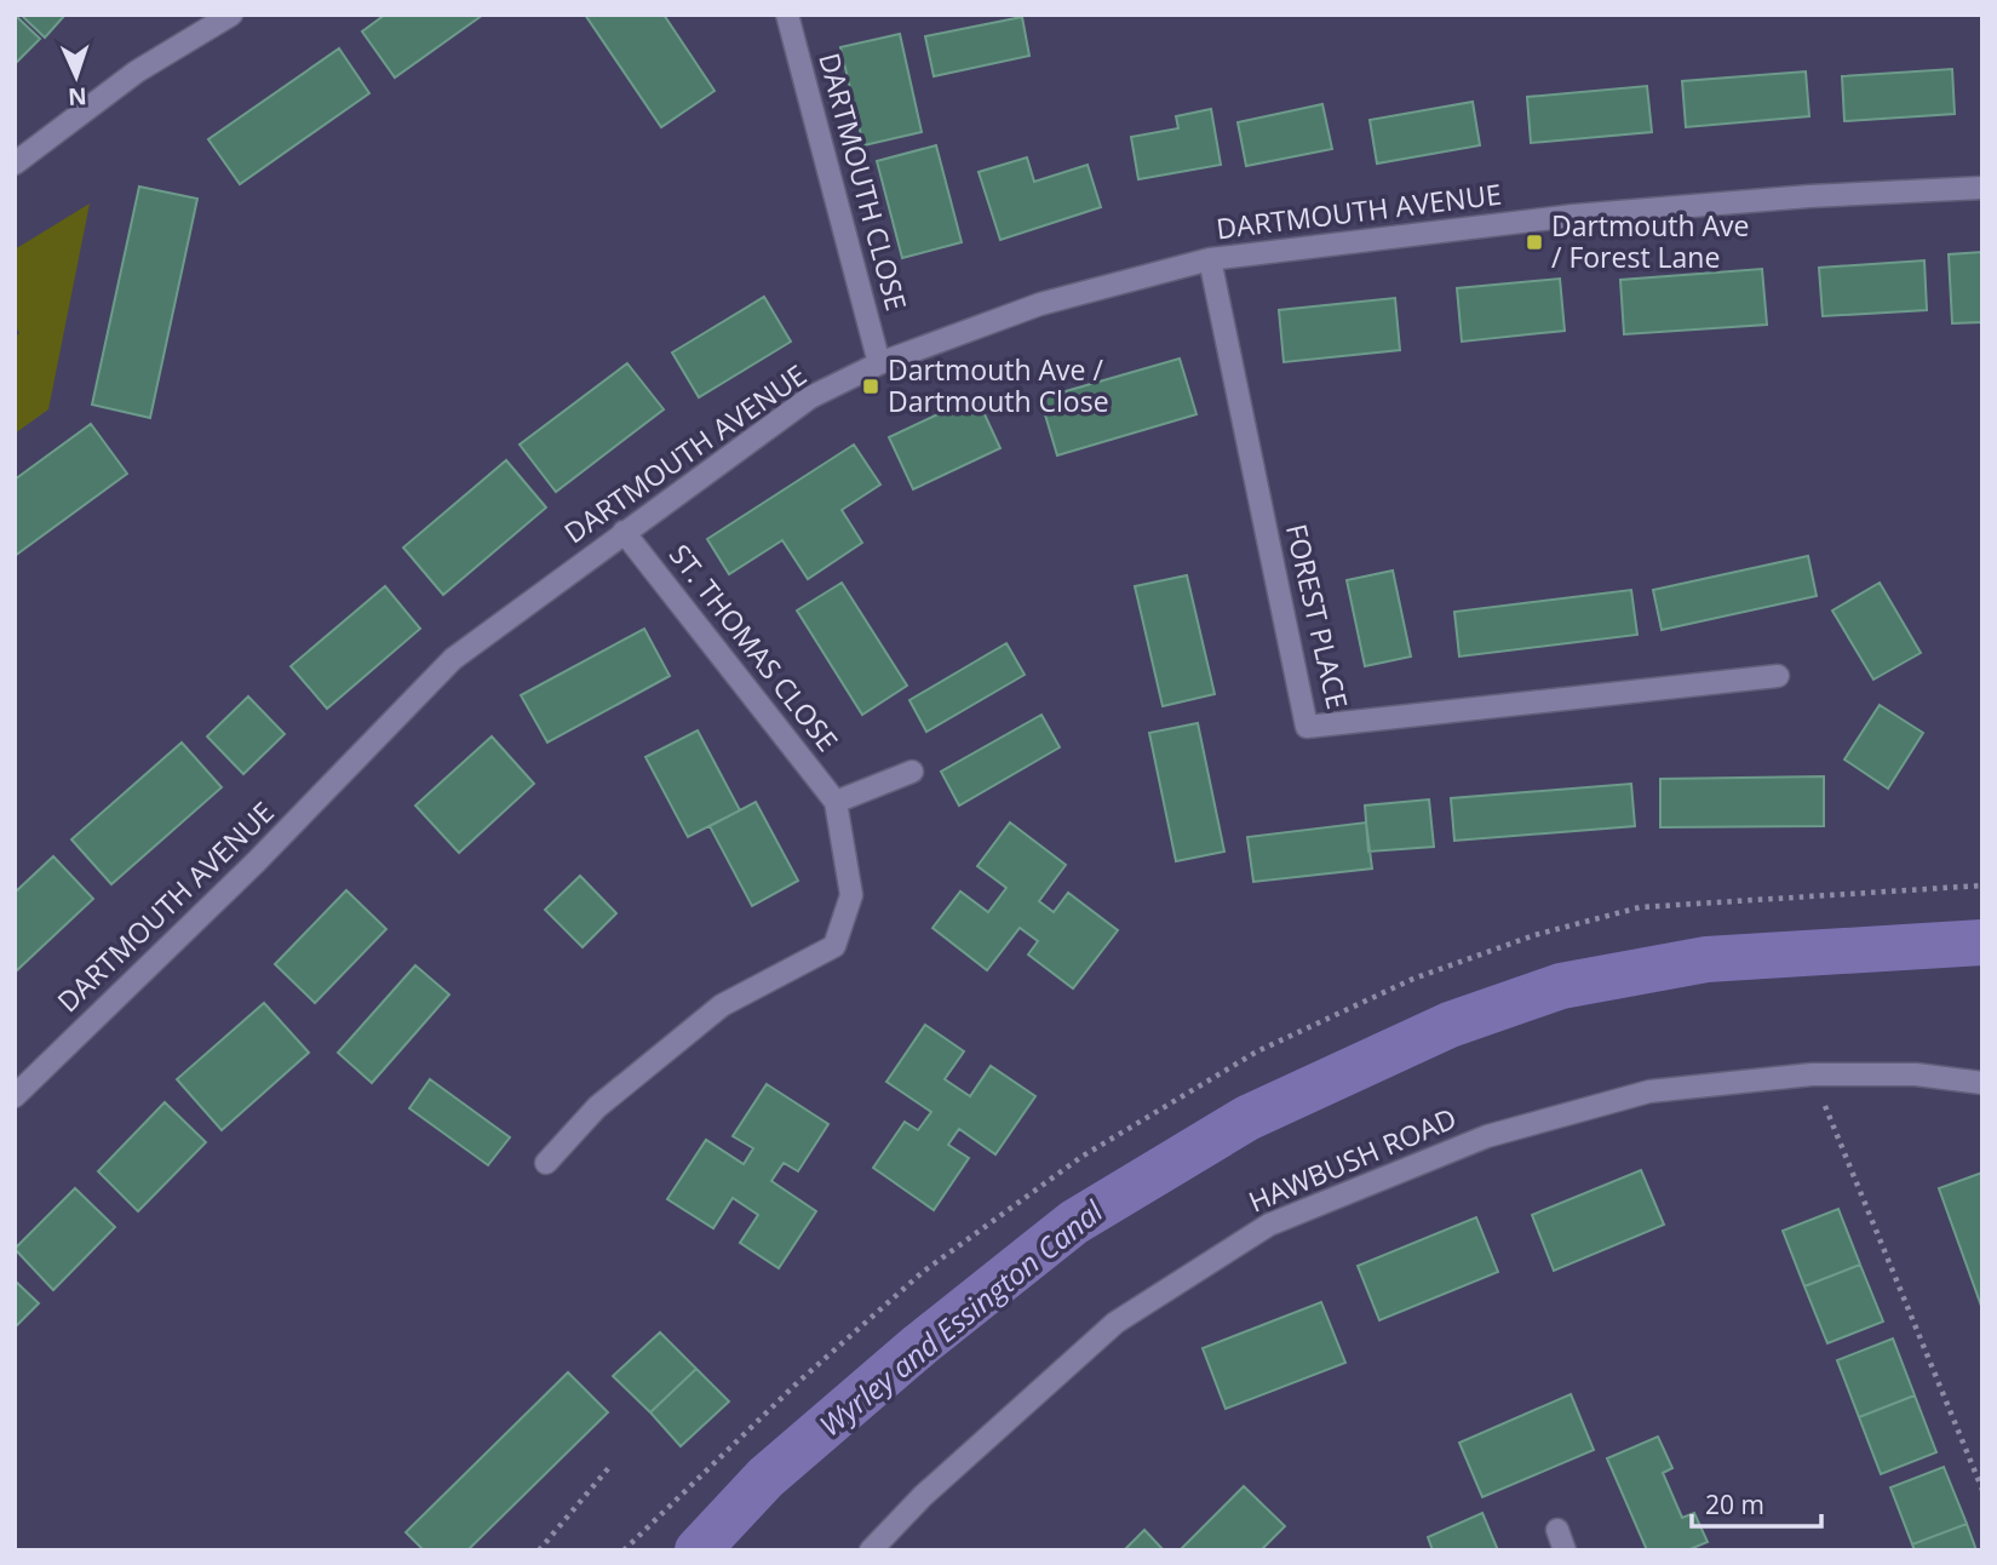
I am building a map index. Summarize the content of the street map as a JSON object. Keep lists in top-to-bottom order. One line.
{"streets":{"street":["DARTMOUTH CLOSE","DARTMOUTH AVENUE","FOREST PLACE","ST. THOMAS CLOSE","HAWBUSH ROAD"]},"crossings":[["DARTMOUTH CLOSE","DARTMOUTH AVENUE"],["DARTMOUTH AVENUE","FOREST PLACE"],["DARTMOUTH AVENUE","ST. THOMAS CLOSE"]],"water":["Wyrley and Essington Canal"],"places":{"transit":["Dartmouth Ave / Forest Lane","Dartmouth Ave / Dartmouth Close"]},"scale_bar":"20 m","north":"bottom"}
